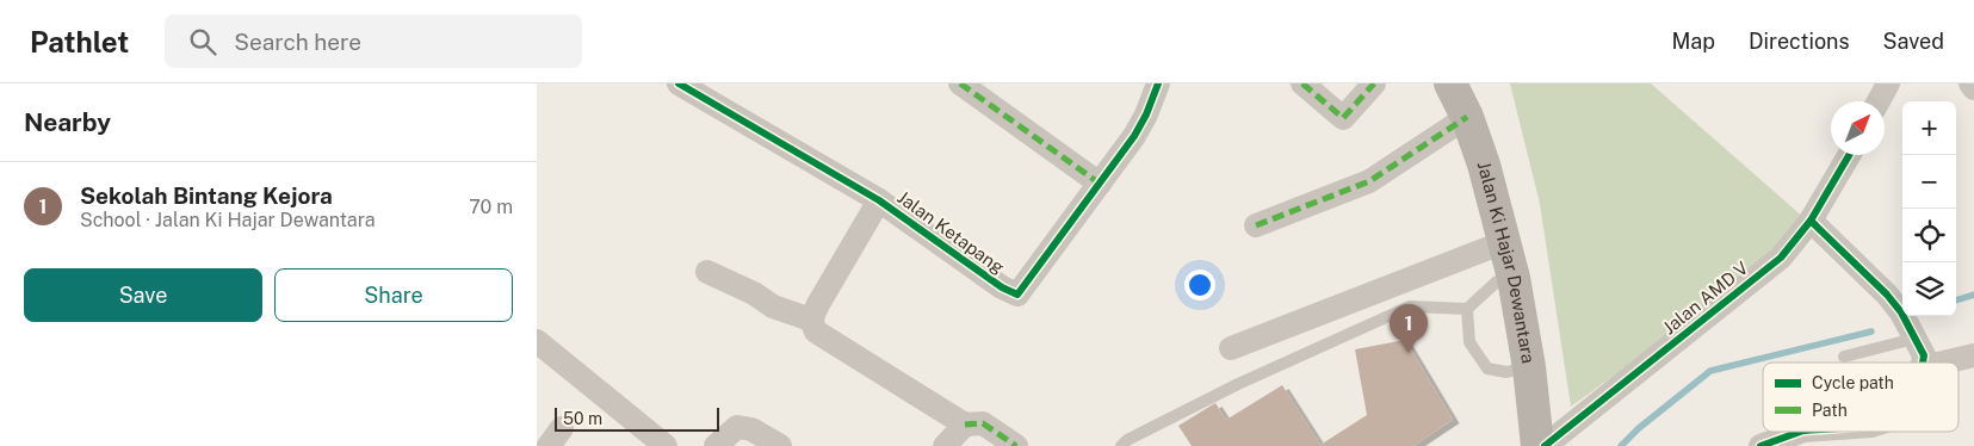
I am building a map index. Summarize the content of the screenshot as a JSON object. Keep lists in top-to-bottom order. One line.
{"streets":{"main road":["Jalan Ki Hajar Dewantara"],"street":["Jalan Ketapang","Jalan AMD V"]},"legend":["Cycle path","Path"],"scale_bar":"50 m","north":"top right","page":{"header":"Pathlet","search":"Search here","nav":["Map","Directions","Saved"],"heading":"Nearby","map_buttons":["+","−"],"list":[{"mark":"1","name":"Sekolah Bintang Kejora","note":"School · Jalan Ki Hajar Dewantara","value":"70 m"}],"buttons":["Save","Share"],"pins":"1","scale":"50 m"}}
